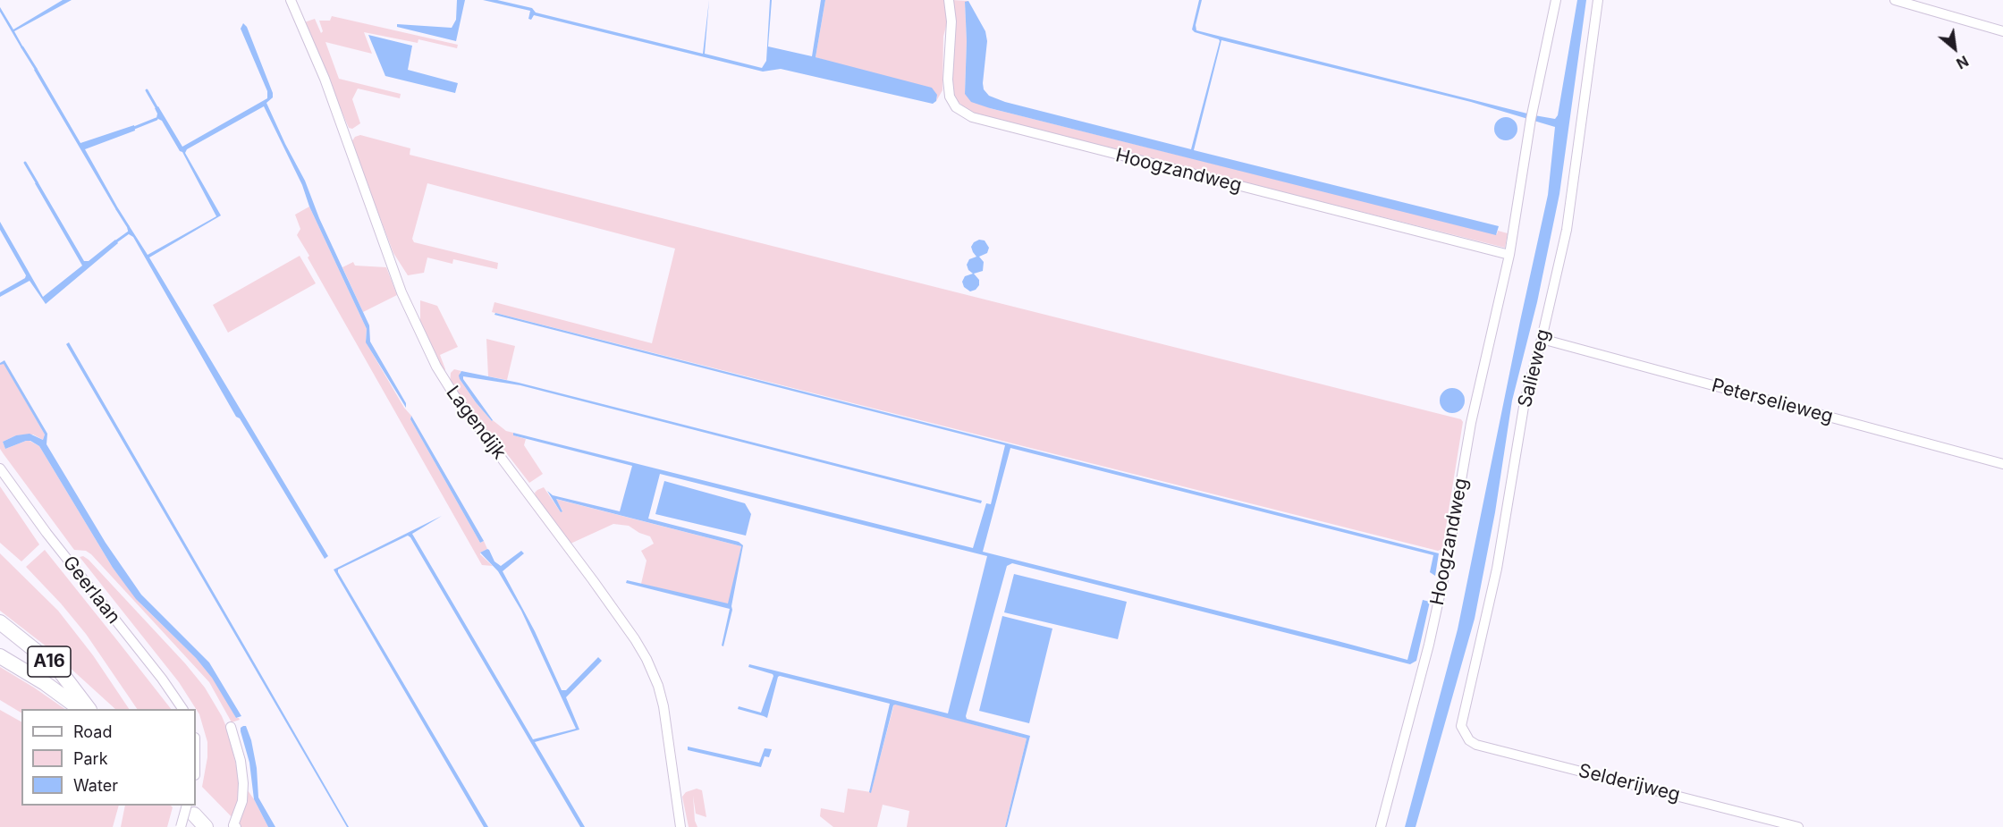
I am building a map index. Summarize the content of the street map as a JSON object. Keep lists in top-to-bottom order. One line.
{"streets":{"highway":["A16"],"street":["Hoogzandweg","Salieweg","Peterselieweg","Lagendijk","Geerlaan","Selderijweg"]},"crossings":[["Salieweg","Peterselieweg"],["Salieweg","Selderijweg"]],"legend":["Road","Park","Water"],"north":"bottom right"}
